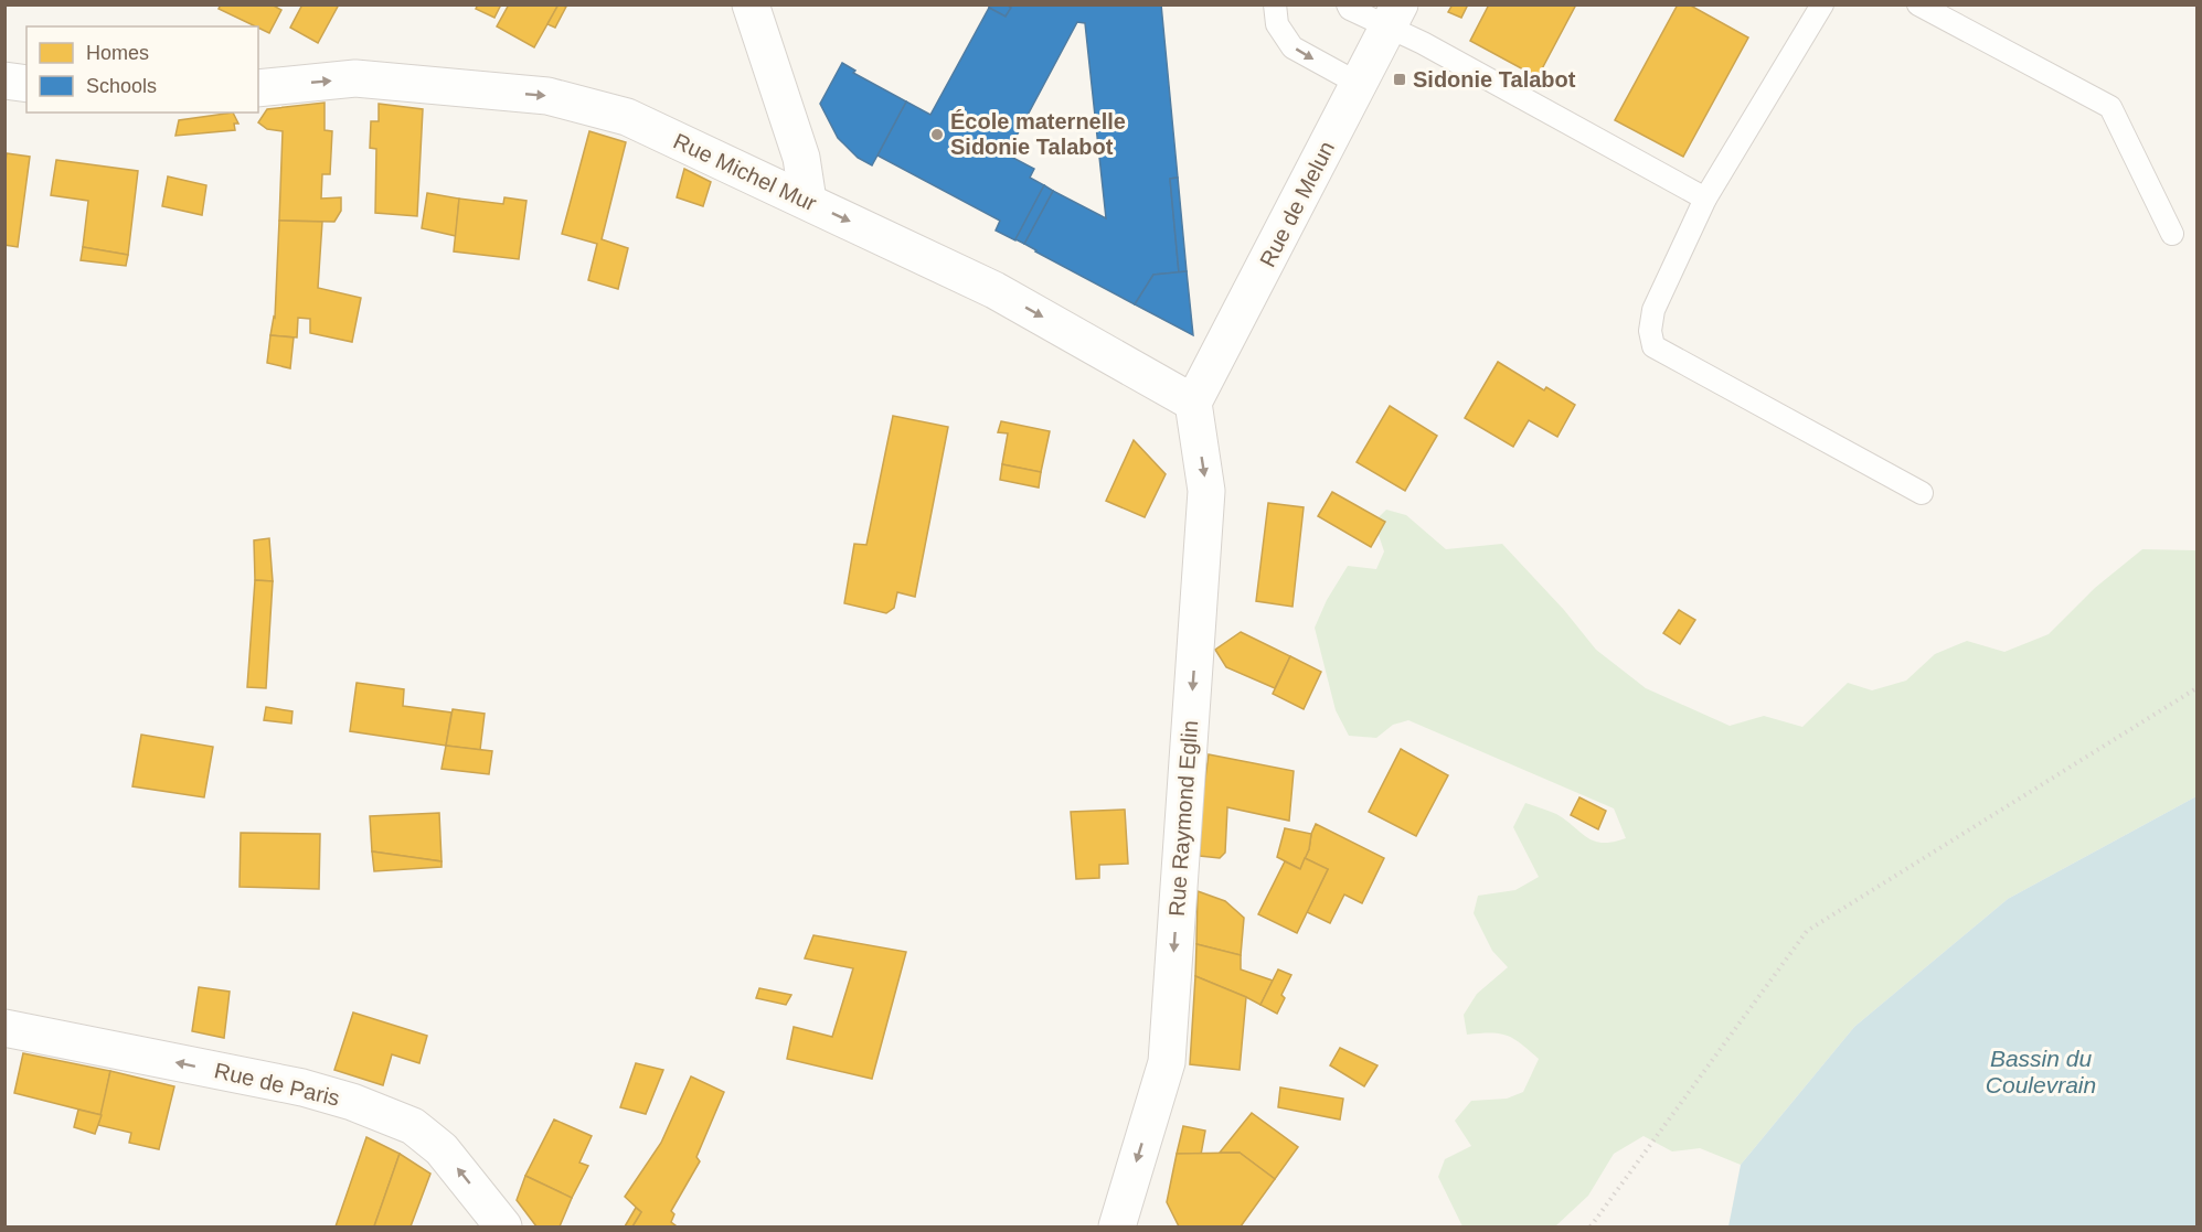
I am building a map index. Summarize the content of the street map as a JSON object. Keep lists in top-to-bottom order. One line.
{"streets":{"street":["Rue Michel Mur","Rue de Melun","Rue Raymond Eglin","Rue de Paris"]},"crossings":[["Rue Michel Mur","Rue de Melun"],["Rue Michel Mur","Rue Raymond Eglin"],["Rue de Melun","Rue Raymond Eglin"]],"one_way":["Rue Michel Mur","Rue Raymond Eglin","Rue de Paris"],"water":["Bassin du Coulevrain"],"places":{"transit":["Sidonie Talabot"],"other":["École maternelle Sidonie Talabot"]},"legend":["Homes","Schools"]}
